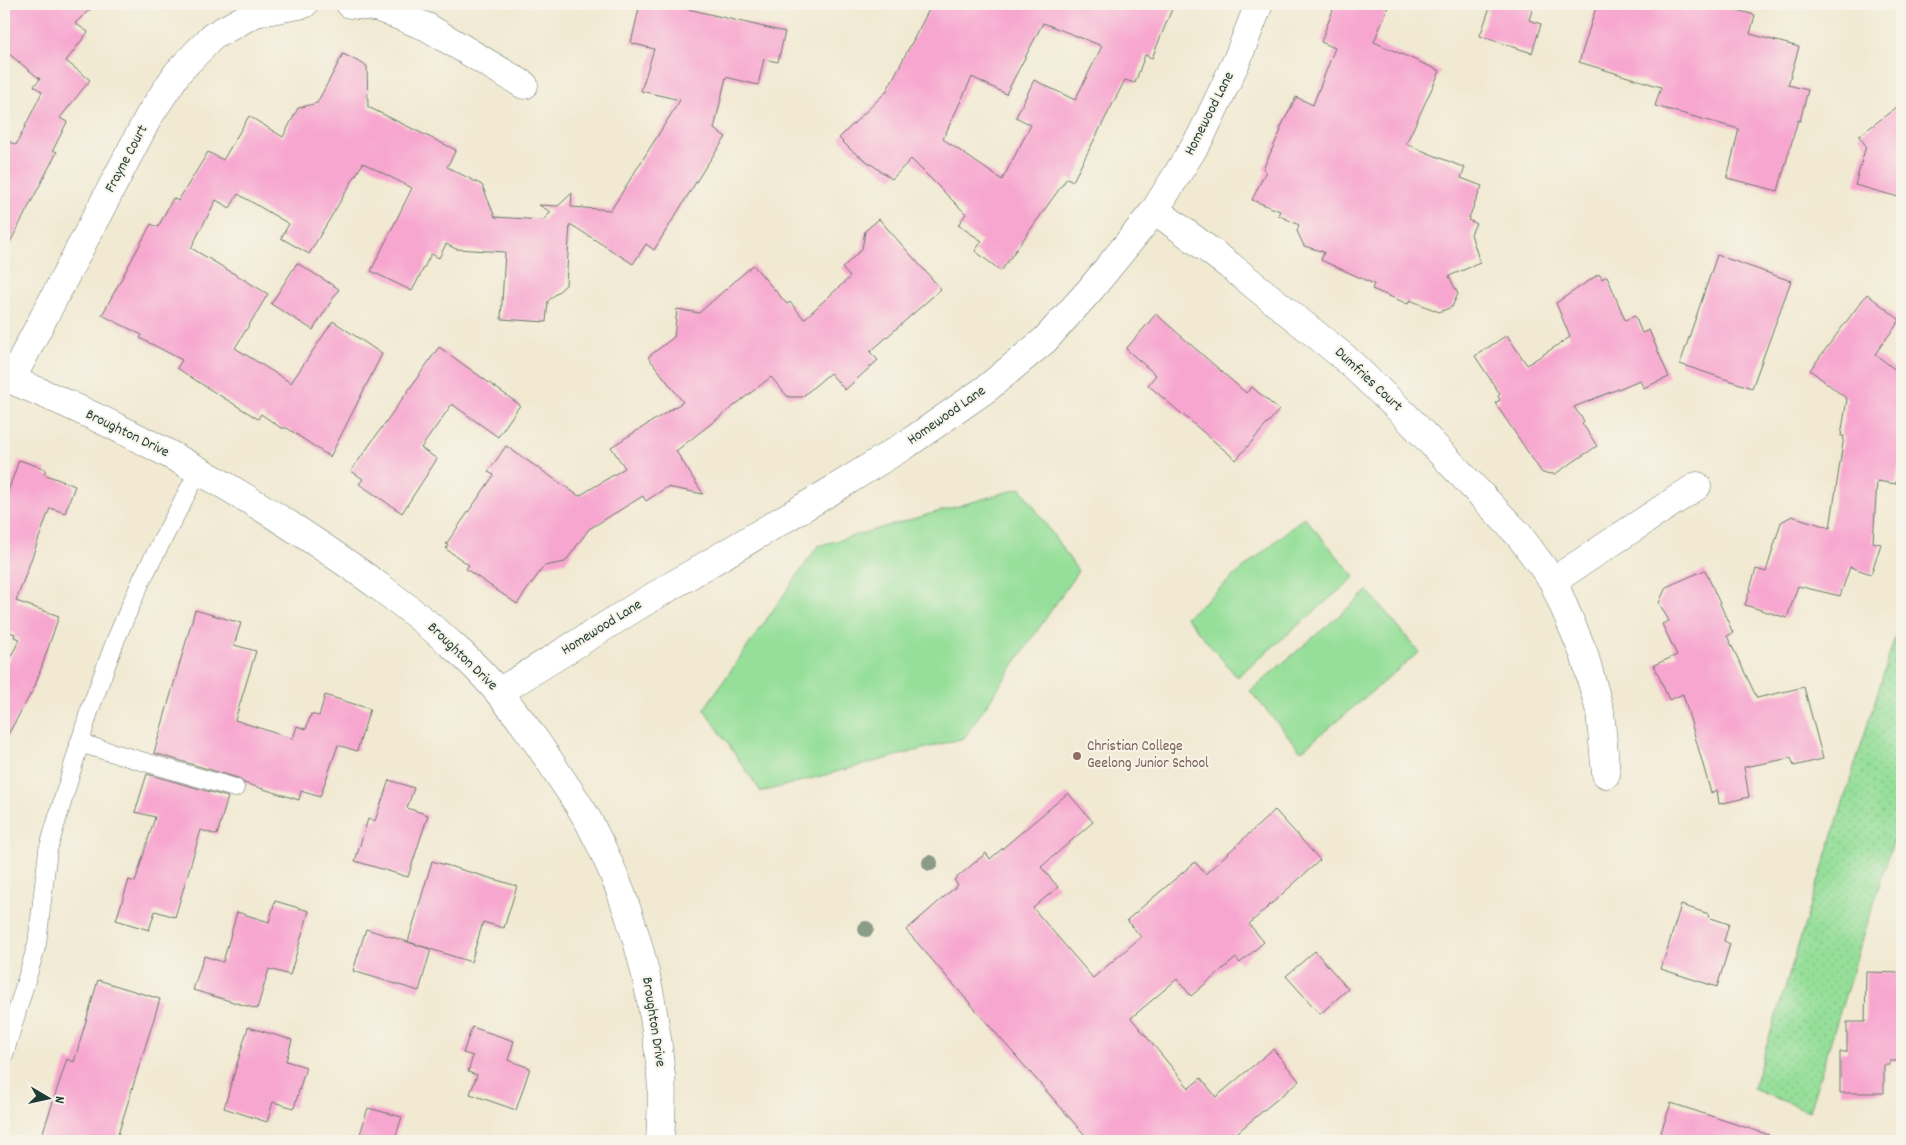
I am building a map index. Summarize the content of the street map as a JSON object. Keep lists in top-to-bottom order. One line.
{"streets":{"street":["Homewood Lane","Frayne Court","Dumfries Court","Broughton Drive"]},"crossings":[["Homewood Lane","Dumfries Court"],["Homewood Lane","Broughton Drive"],["Frayne Court","Broughton Drive"]],"places":["Christian College Geelong Junior School"],"north":"right"}
